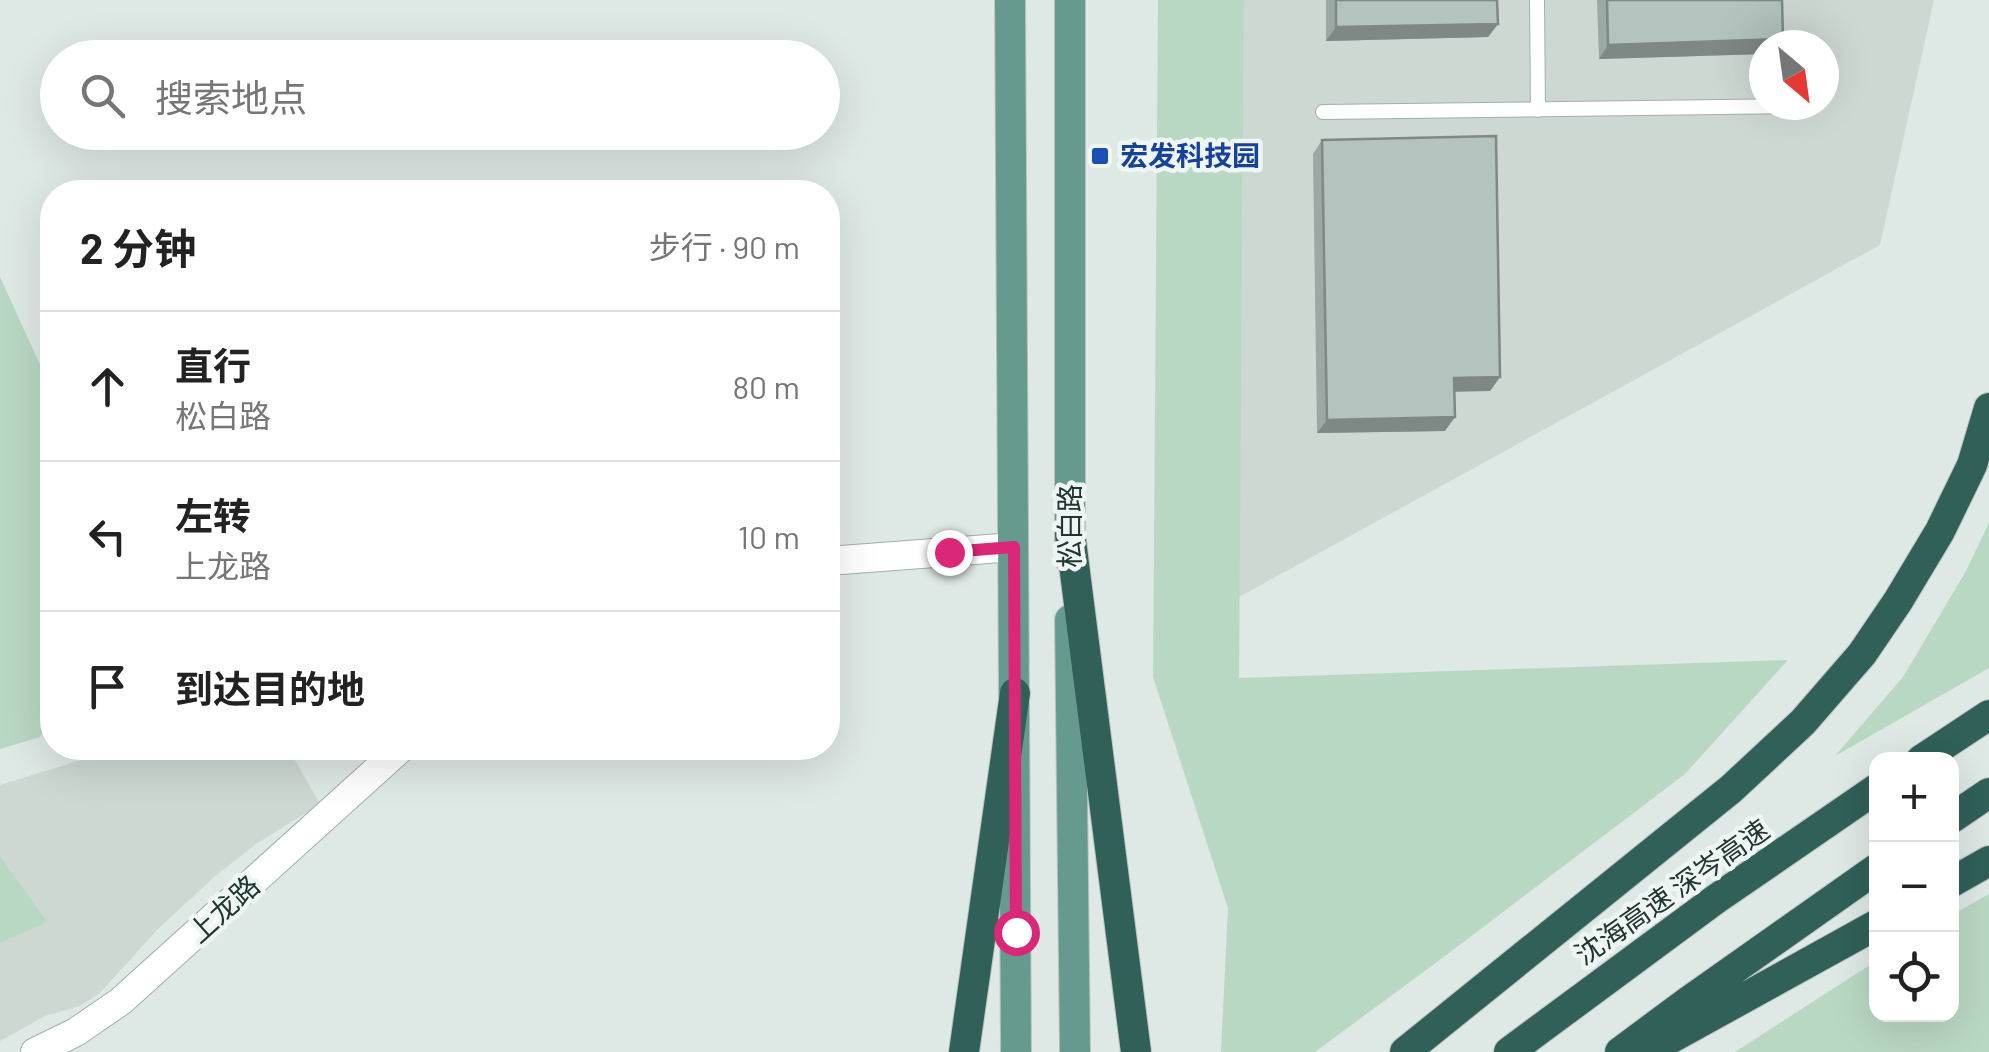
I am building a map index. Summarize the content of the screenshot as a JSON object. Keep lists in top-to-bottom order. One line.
{"streets":{"highway":["沈海高速 深岑高速"],"main road":["松白路"],"street":["上龙路"]},"places":{"transit":["宏发科技园"]},"north":"bottom right","page":{"search":"搜索地点","heading":["2 分钟","步行 · 90 m"],"list":[["直行","松白路","80 m"],["左转","上龙路","10 m"],"到达目的地"],"map_buttons":["+","−"]}}
